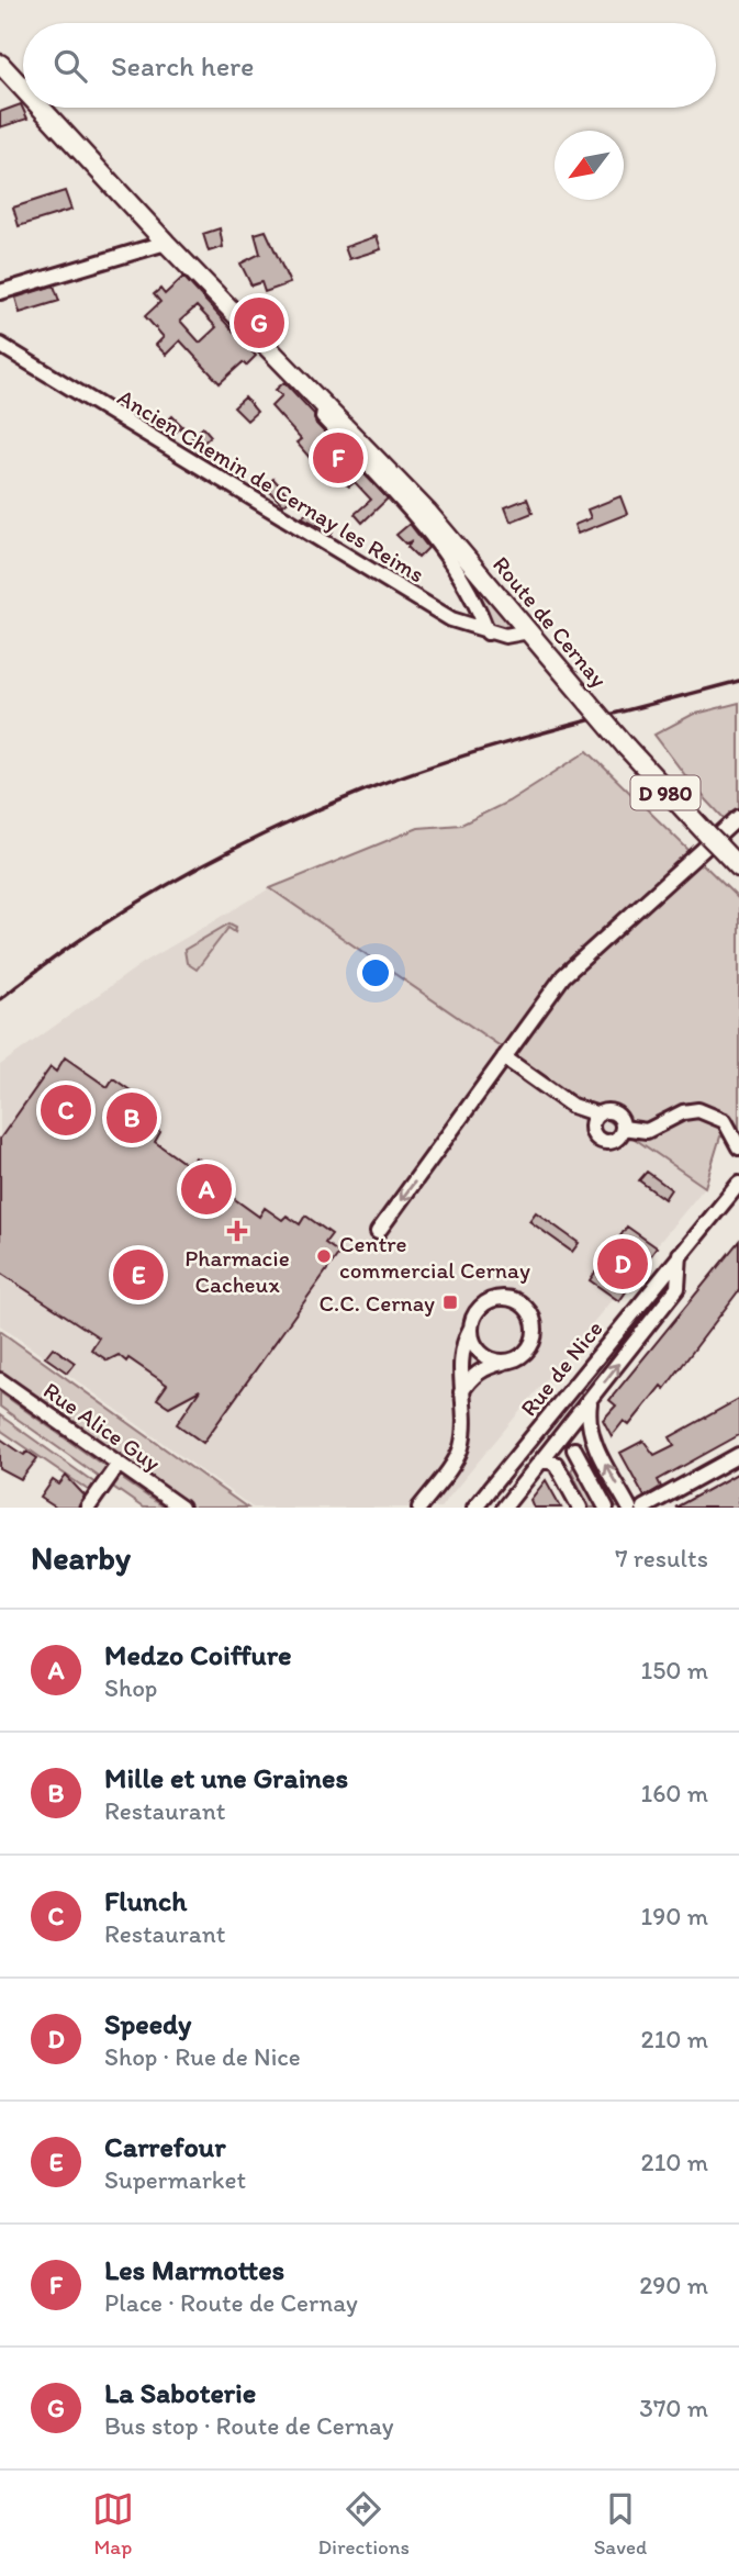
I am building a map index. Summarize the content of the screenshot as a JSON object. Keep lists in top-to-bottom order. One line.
{"streets":{"main road":["Route de Cernay","D 980"],"street":["Ancien Chemin de Cernay les Reims","Rue de Nice","Rue Alice Guy"]},"crossings":[["Ancien Chemin de Cernay les Reims","Route de Cernay"]],"places":{"health":["Pharmacie Cacheux"],"other":["Centre commercial Cernay"],"transit":["C.C. Cernay"]},"north":"bottom left","page":{"search":"Search here","pins":["G","F","C","B","A","D","E"],"heading":["Nearby","7 results"],"list":[{"mark":"A","name":"Medzo Coiffure","note":"Shop","value":"150 m"},{"mark":"B","name":"Mille et une Graines","note":"Restaurant","value":"160 m"},{"mark":"C","name":"Flunch","note":"Restaurant","value":"190 m"},{"mark":"D","name":"Speedy","note":"Shop · Rue de Nice","value":"210 m"},{"mark":"E","name":"Carrefour","note":"Supermarket","value":"210 m"},{"mark":"F","name":"Les Marmottes","note":"Place · Route de Cernay","value":"290 m"},{"mark":"G","name":"La Saboterie","note":"Bus stop · Route de Cernay","value":"370 m"}],"nav":["Map","Directions","Saved"]}}
